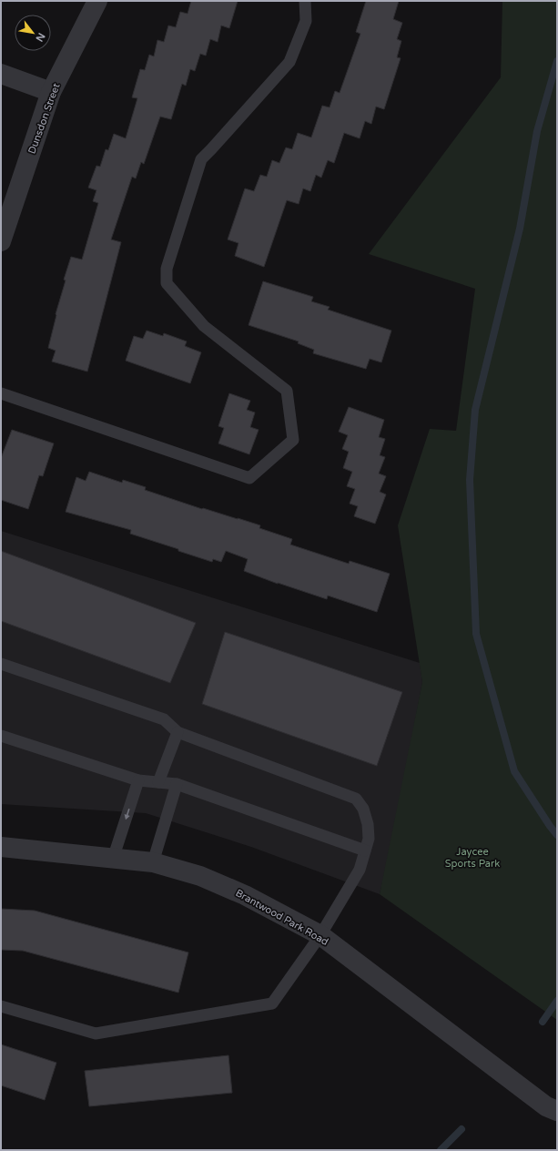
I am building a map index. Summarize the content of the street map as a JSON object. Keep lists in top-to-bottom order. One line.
{"streets":{"street":["Dunsdon Street","Brantwood Park Road"]},"parks":["Jaycee Sports Park"],"north":"bottom right"}
